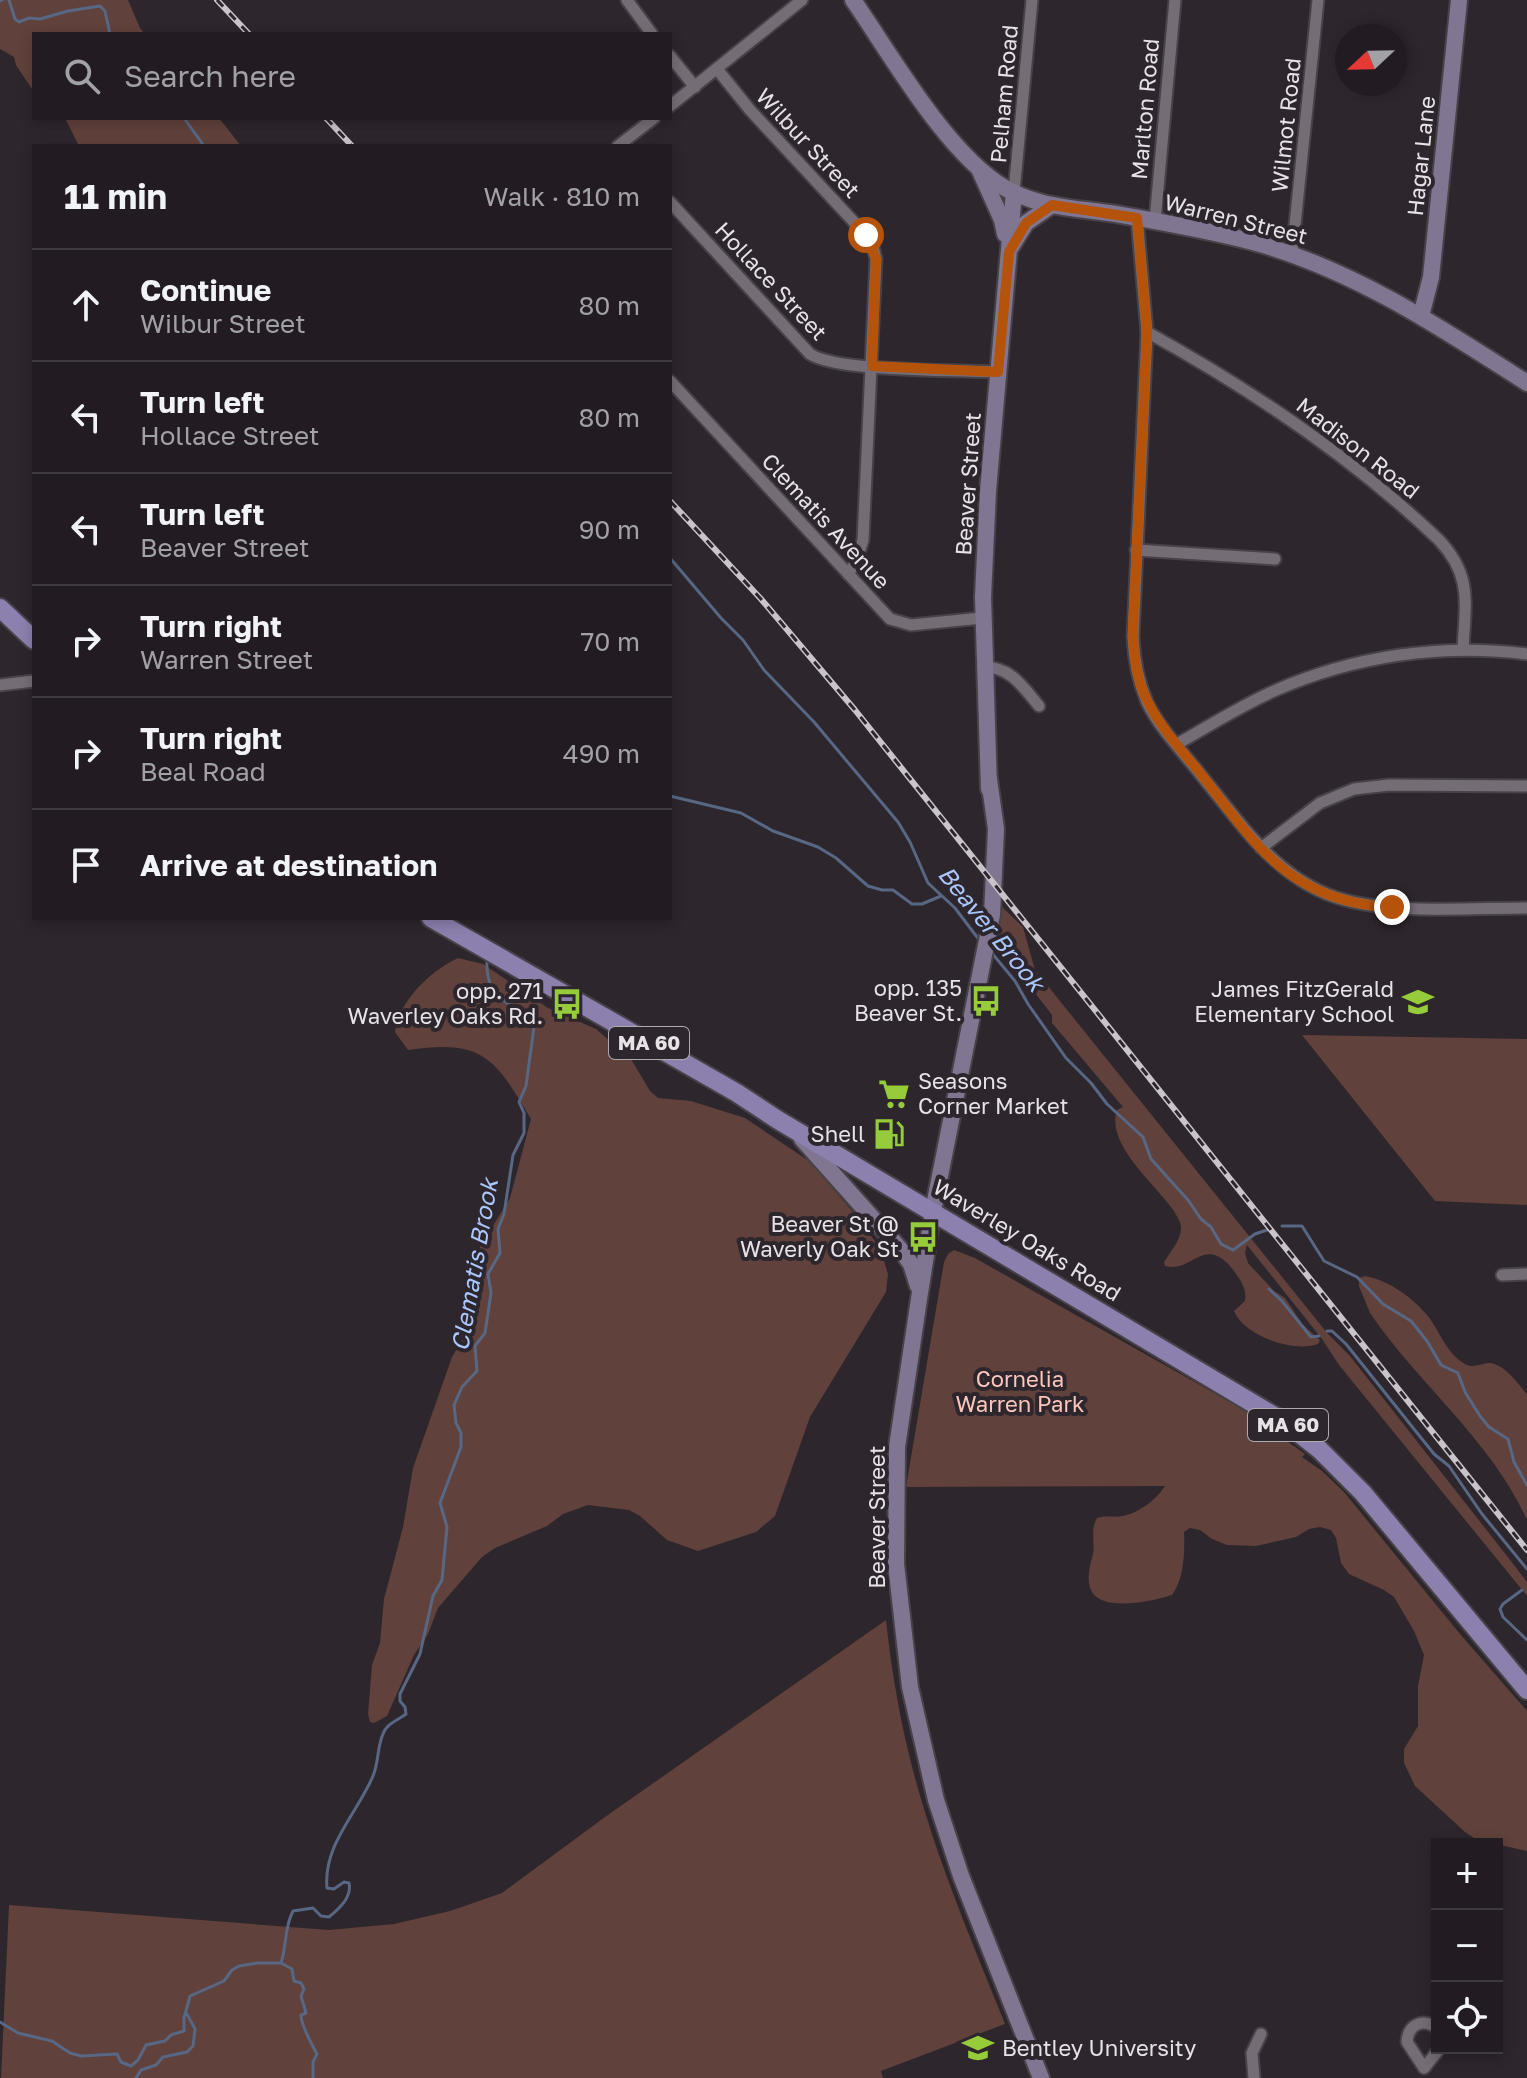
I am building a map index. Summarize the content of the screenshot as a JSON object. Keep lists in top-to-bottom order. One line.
{"streets":{"main road":["Hagar Lane","Warren Street","Beaver Street","MA 60","Waverley Oaks Road"],"street":["Pelham Road","Marlton Road","Wilmot Road","Wilbur Street","Hollace Street","Madison Road","Clematis Avenue"]},"crossings":[["Pelham Road","Warren Street"],["Pelham Road","Beaver Street"],["Marlton Road","Warren Street"],["Wilmot Road","Warren Street"],["Wilbur Street","Hollace Street"],["Wilbur Street","Clematis Avenue"],["Hagar Lane","Warren Street"],["Warren Street","Beaver Street"],["Hollace Street","Beaver Street"],["Beaver Street","Clematis Avenue"],["Beaver Street","Waverley Oaks Road"]],"water":["Beaver Brook","Clematis Brook"],"parks":["Cornelia Warren Park"],"places":{"bus stop":["opp. 135 Beaver St.","opp. 271 Waverley Oaks Rd.","Beaver St @ Waverly Oak St"],"school or university":["James FitzGerald Elementary School","Bentley University"],"supermarket":["Seasons Corner Market"],"fuel station":["Shell"]},"north":"left","page":{"search":"Search here","heading":["11 min","Walk · 810 m"],"list":[["Continue","Wilbur Street","80 m"],["Turn left","Hollace Street","80 m"],["Turn left","Beaver Street","90 m"],["Turn right","Warren Street","70 m"],["Turn right","Beal Road","490 m"],"Arrive at destination"],"map_buttons":["+","−"]}}
